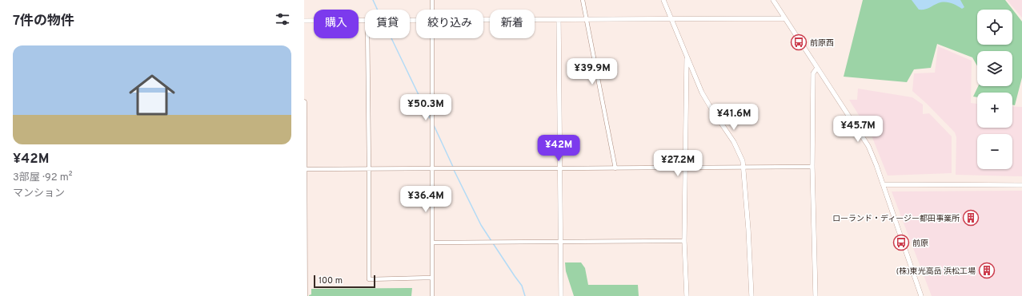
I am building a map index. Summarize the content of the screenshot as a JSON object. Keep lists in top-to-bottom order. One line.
{"places":{"bus stop":["前原西","前原"],"building":["ローランド・ディージー都田事業所","(株)東光高岳 浜松工場"]},"scale_bar":"100 m","page":{"heading":"7件の物件","map_buttons":["+","−"],"chip":["購入","賃貸","絞り込み","新着"],"list":[{"name":"¥42M","note":"3部屋 · 92 m² · マンション"}],"price":["¥39.9M","¥50.3M","¥41.6M","¥45.7M","¥42M","¥27.2M","¥36.4M"],"scale":"100 m"}}
